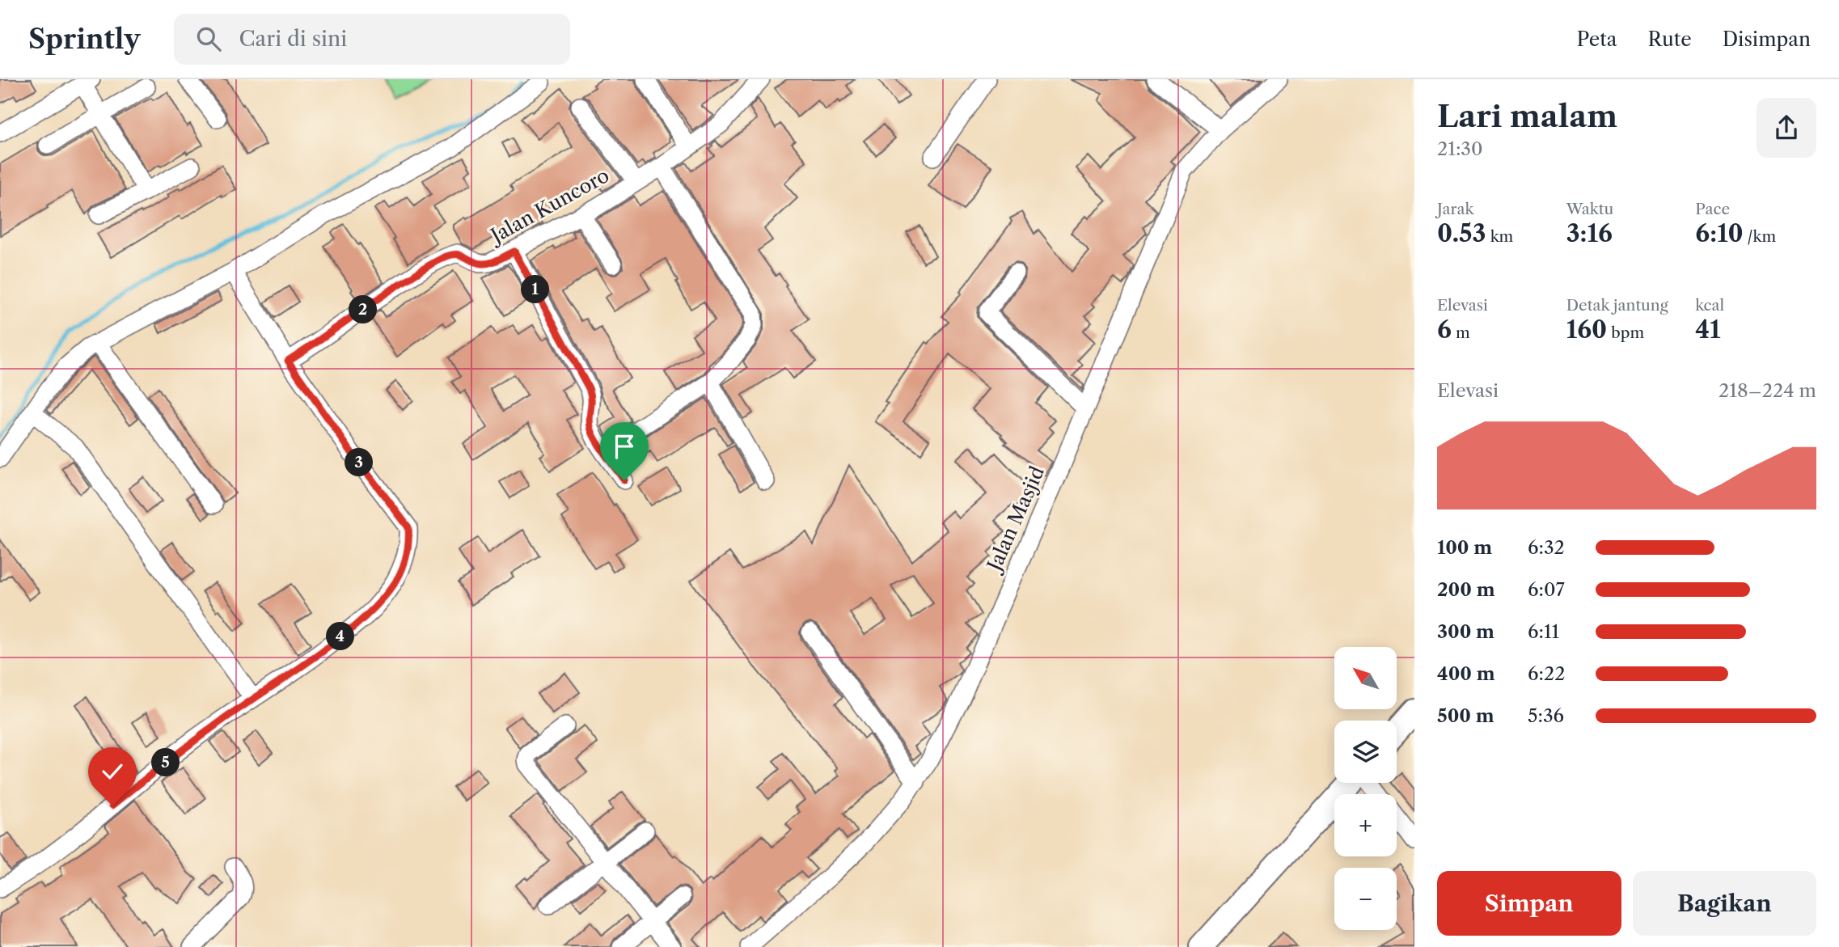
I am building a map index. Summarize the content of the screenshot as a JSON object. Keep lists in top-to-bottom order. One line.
{"streets":{"street":["Jalan Kuncoro","Jalan Masjid"]},"north":"top left","page":{"header":"Sprintly","search":"Cari di sini","nav":["Peta","Rute","Disimpan"],"heading":["Lari malam","21:30"],"stats":[["Jarak","0.53 km"],["Waktu","3:16"],["Pace","6:10 /km"],["Elevasi","6 m"],["Detak jantung","160 bpm"],["kcal","41"]],"pins":["1","2","3","4","5"],"chart":["Elevasi","218–224 m"],"list":[{"name":"100 m","note":"6:32"},{"name":"200 m","note":"6:07"},{"name":"300 m","note":"6:11"},{"name":"400 m","note":"6:22"},{"name":"500 m","note":"5:36"}],"map_buttons":["+","−"],"buttons":["Simpan","Bagikan"]}}
